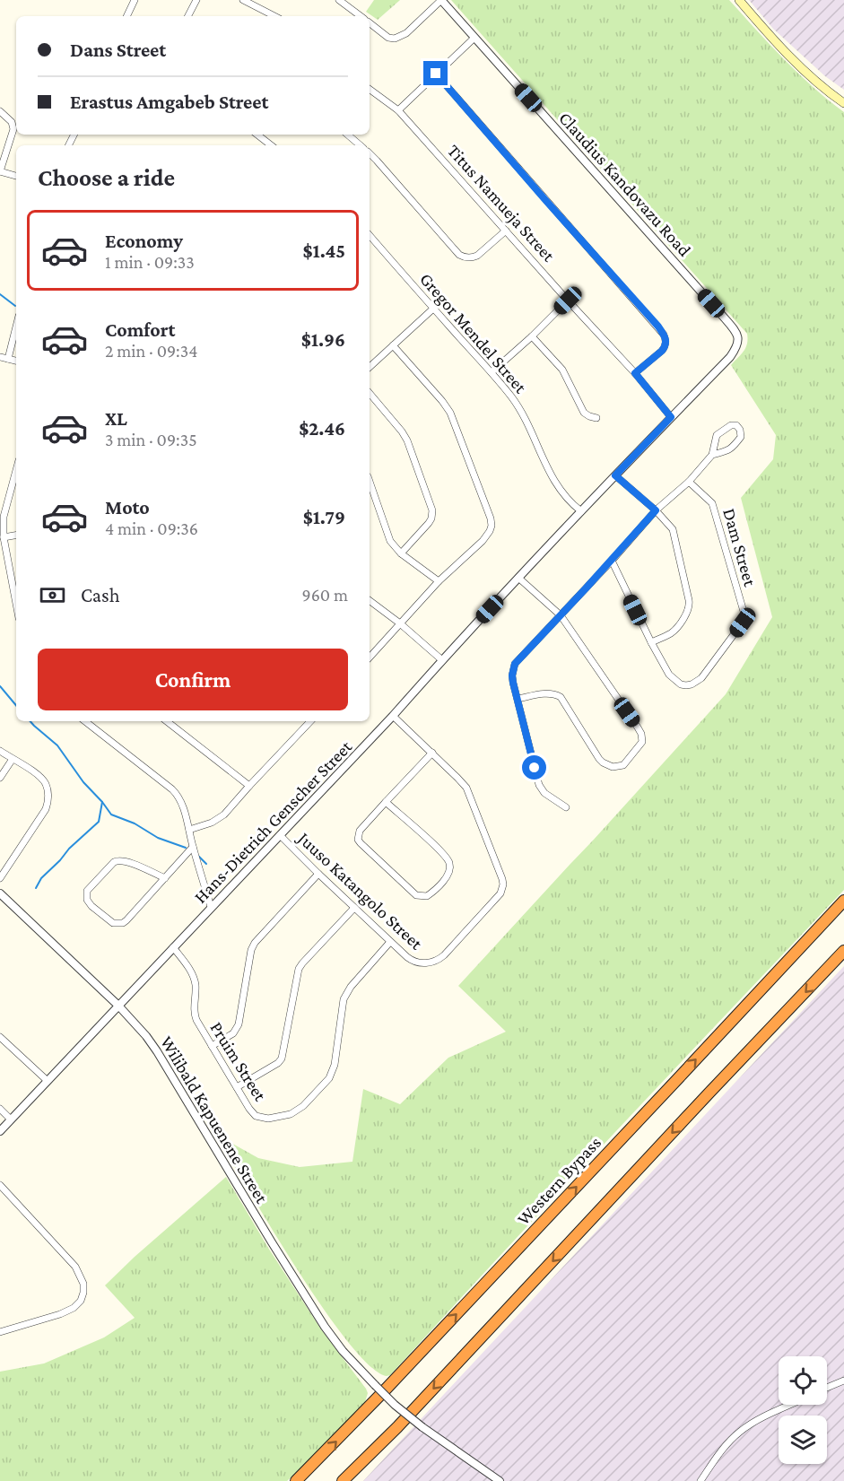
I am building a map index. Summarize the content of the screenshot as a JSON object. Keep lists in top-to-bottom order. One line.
{"streets":{"highway":["Western Bypass"],"street":["Claudius Kandovazu Road","Titus Namueja Street","Gregor Mendel Street","Dam Street","Hans-Dietrich Genscher Street","Juuso Katangolo Street","Pruim Street","Wilibald Kapuenene Street"]},"crossings":[["Claudius Kandovazu Road","Hans-Dietrich Genscher Street"],["Titus Namueja Street","Hans-Dietrich Genscher Street"],["Gregor Mendel Street","Hans-Dietrich Genscher Street"],["Hans-Dietrich Genscher Street","Juuso Katangolo Street"],["Hans-Dietrich Genscher Street","Pruim Street"],["Hans-Dietrich Genscher Street","Wilibald Kapuenene Street"],["Juuso Katangolo Street","Pruim Street"]],"page":{"banner":["Dans Street","Erastus Amgabeb Street"],"heading":"Choose a ride","list":[{"name":"Economy","note":"1 min · 09:33","value":"$1.45"},{"name":"Comfort","note":"2 min · 09:34","value":"$1.96"},{"name":"XL","note":"3 min · 09:35","value":"$2.46"},{"name":"Moto","note":"4 min · 09:36","value":"$1.79"}],"pay":["Cash","960 m"],"buttons":"Confirm"}}
